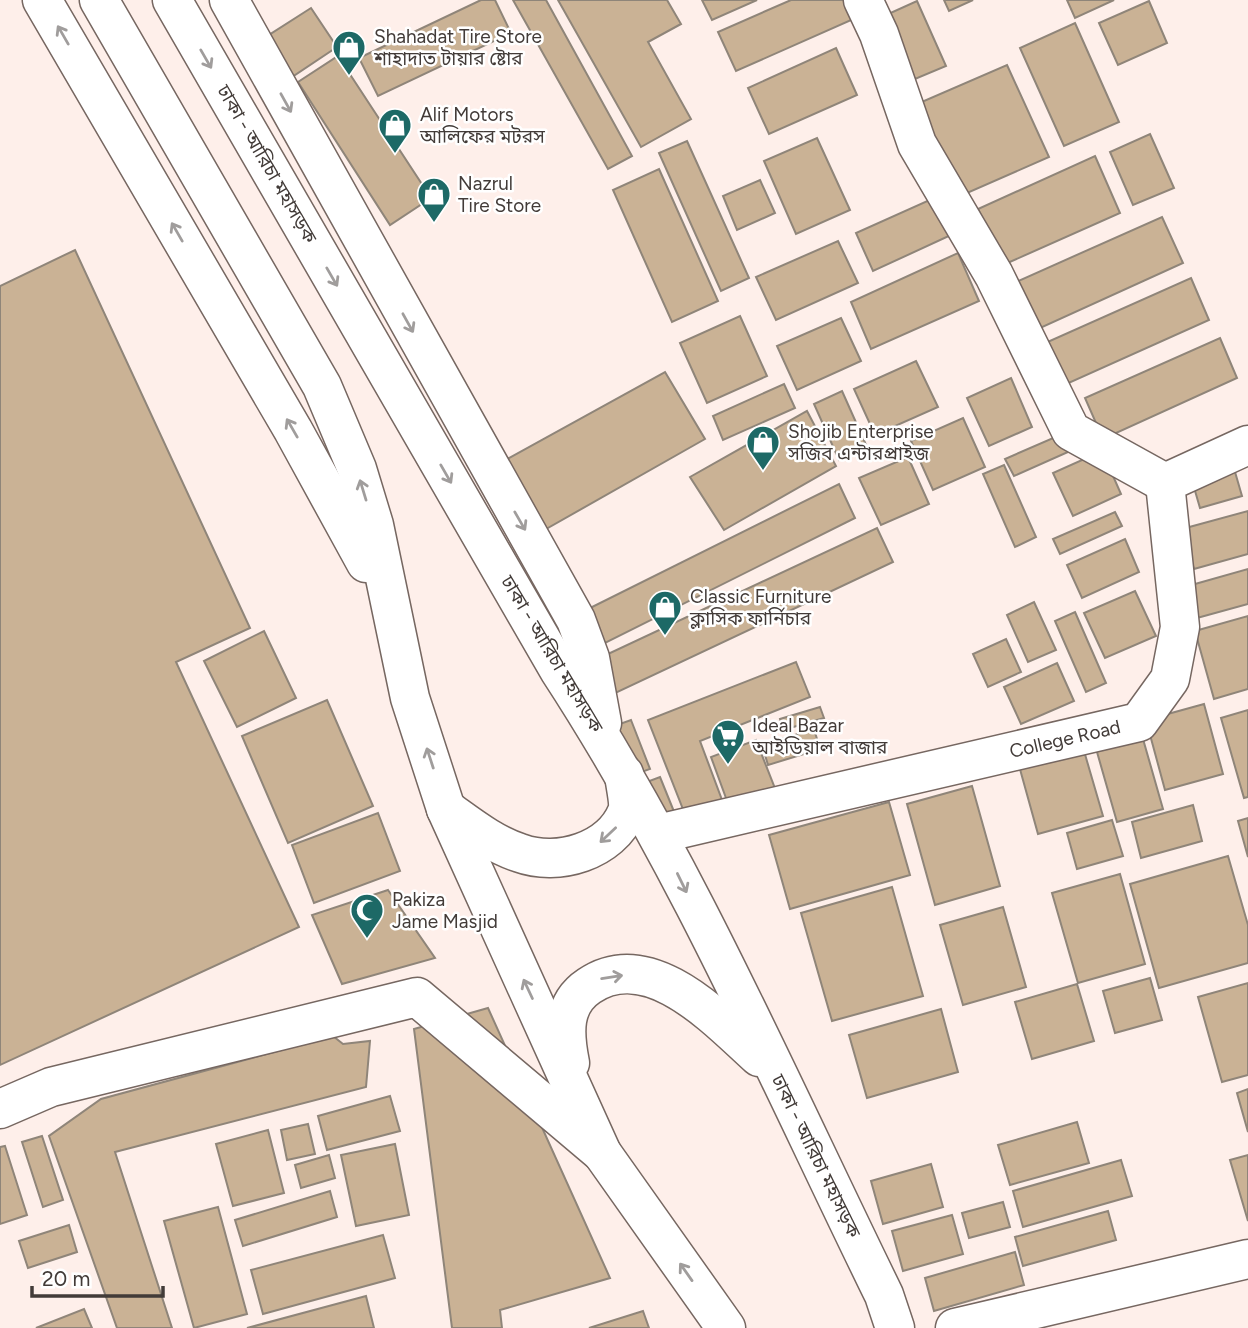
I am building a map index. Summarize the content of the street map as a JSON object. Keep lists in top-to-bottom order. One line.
{"streets":{"main road":["ঢাকা - আরিচা মহাসড়ক","College Road"]},"crossings":[["ঢাকা - আরিচা মহাসড়ক","College Road"]],"places":{"shop":["Shahadat Tire Store শাহাদাত টায়ার ষ্টোর","Alif Motors আলিফের মটরস","Nazrul Tire Store","Shojib Enterprise সজিব এন্টারপ্রাইজ","Classic Furniture ক্লাসিক ফার্নিচার"],"supermarket":["Ideal Bazar আইডিয়াল বাজার"],"mosque":["Pakiza Jame Masjid"]},"scale_bar":"20 m"}
